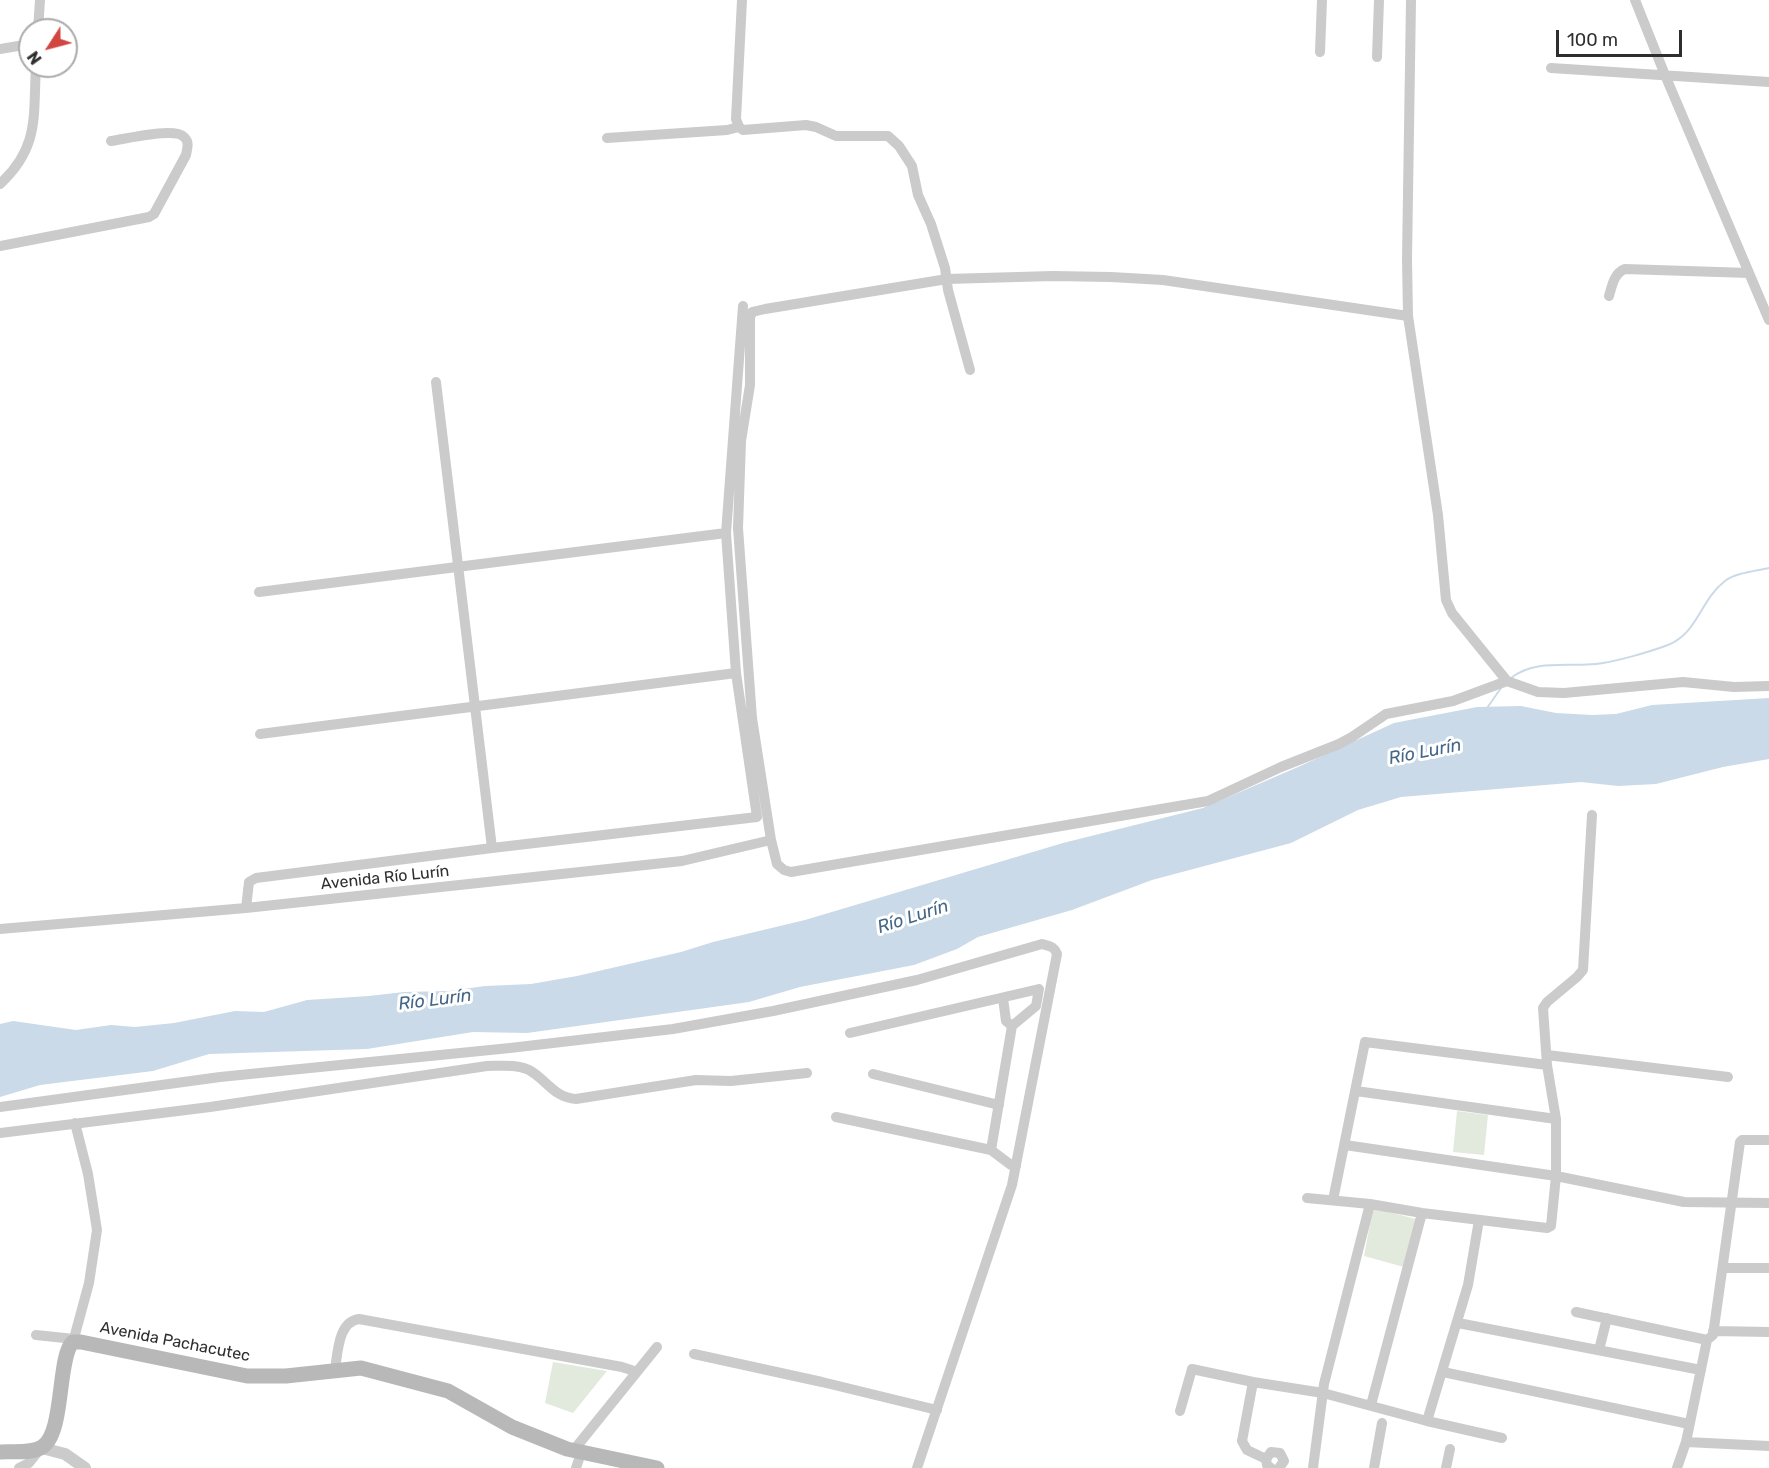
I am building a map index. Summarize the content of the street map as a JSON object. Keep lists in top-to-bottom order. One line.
{"streets":{"main road":["Avenida Pachacutec"],"street":["Avenida Río Lurín"]},"water":["Río Lurín"],"scale_bar":"100 m","north":"bottom left"}
